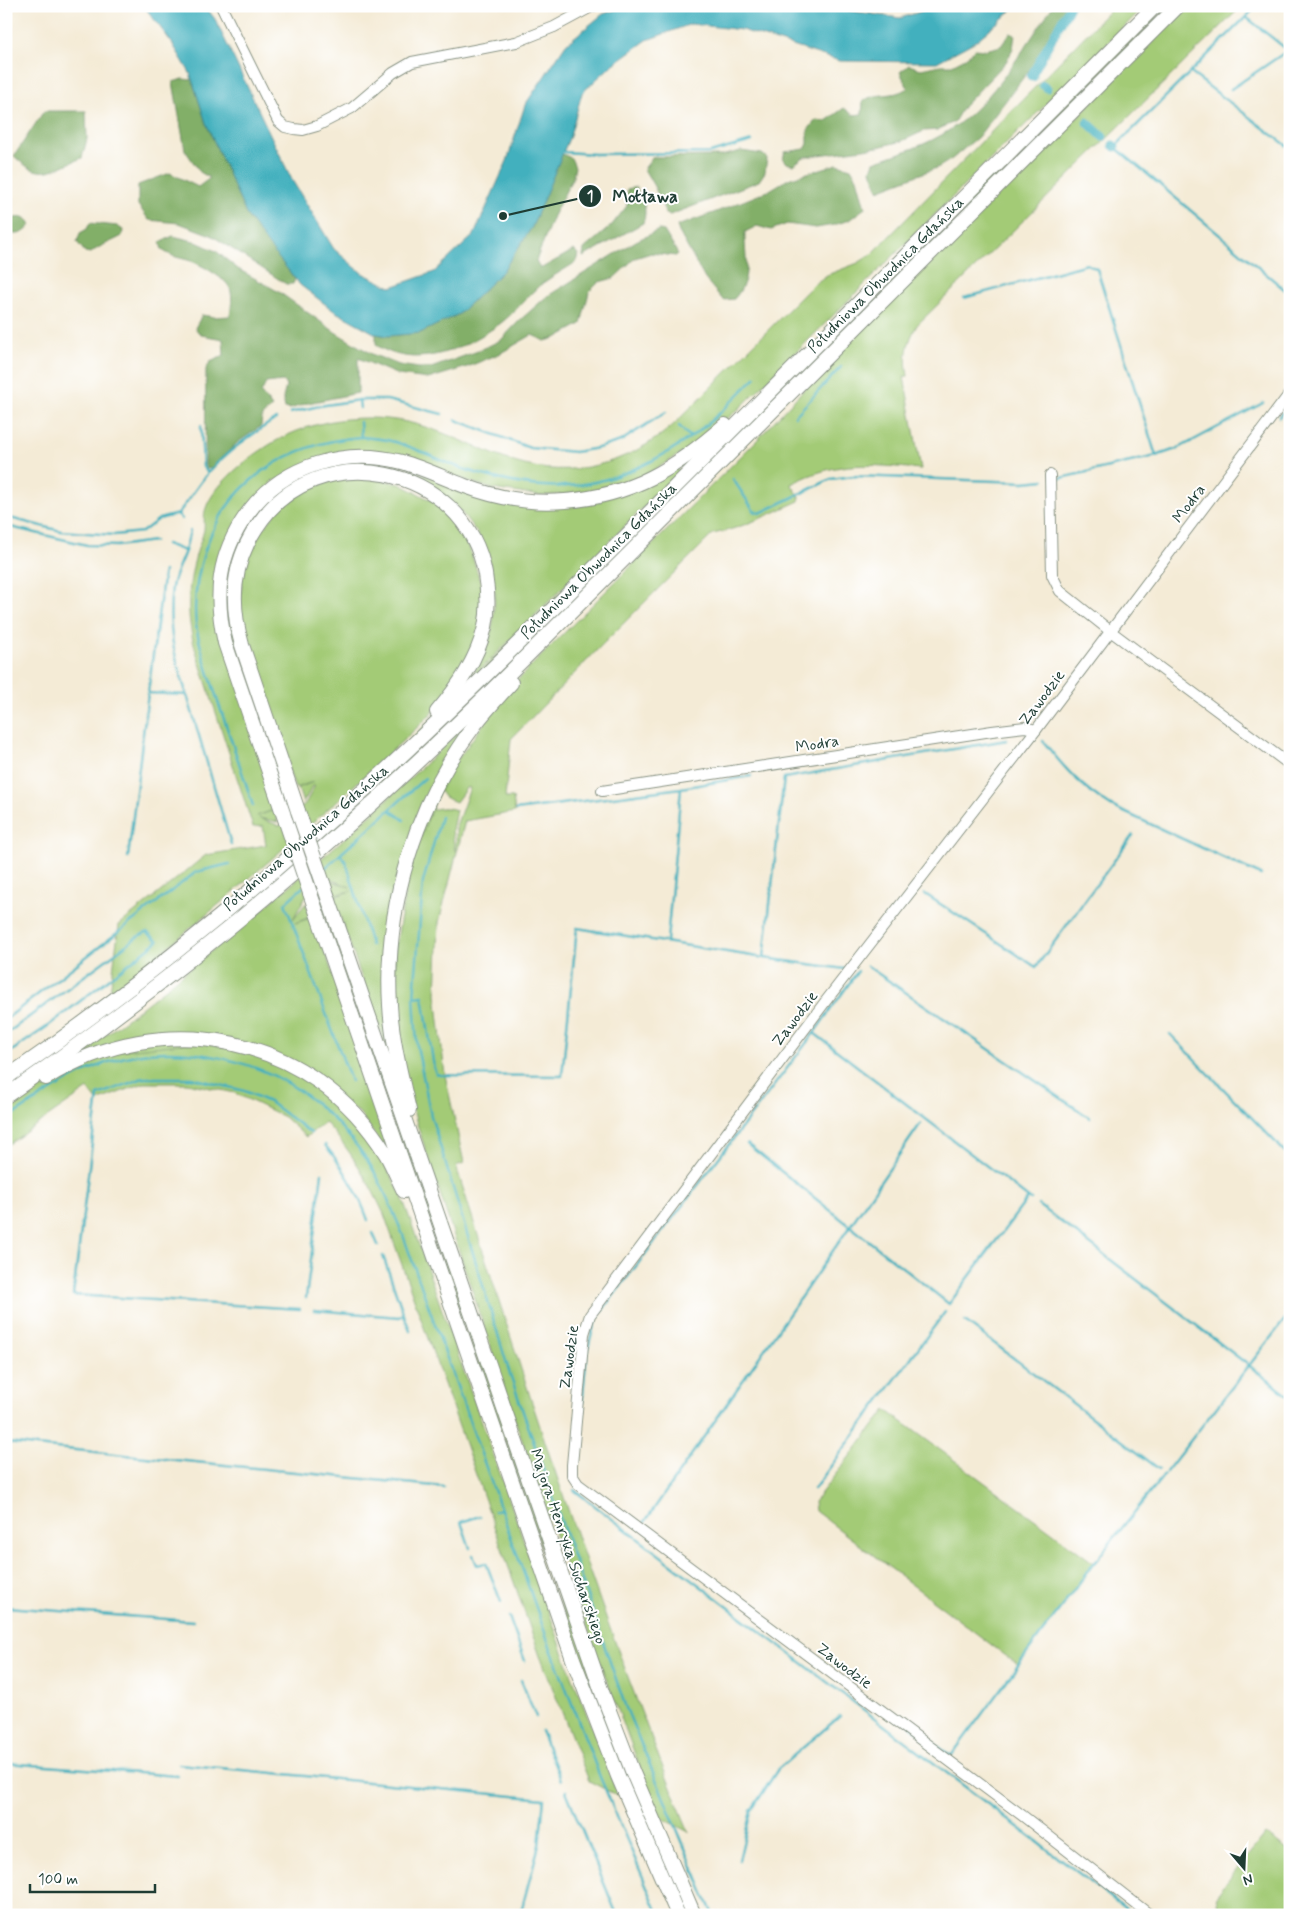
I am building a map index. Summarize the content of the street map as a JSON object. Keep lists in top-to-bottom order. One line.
{"streets":{"highway":["Południowa Obwodnica Gdańska","Majora Henryka Sucharskiego"],"street":["Modra","Zawodzie"]},"crossings":[["Modra","Zawodzie"]],"places":["Motława"],"scale_bar":"100 m","north":"bottom"}
